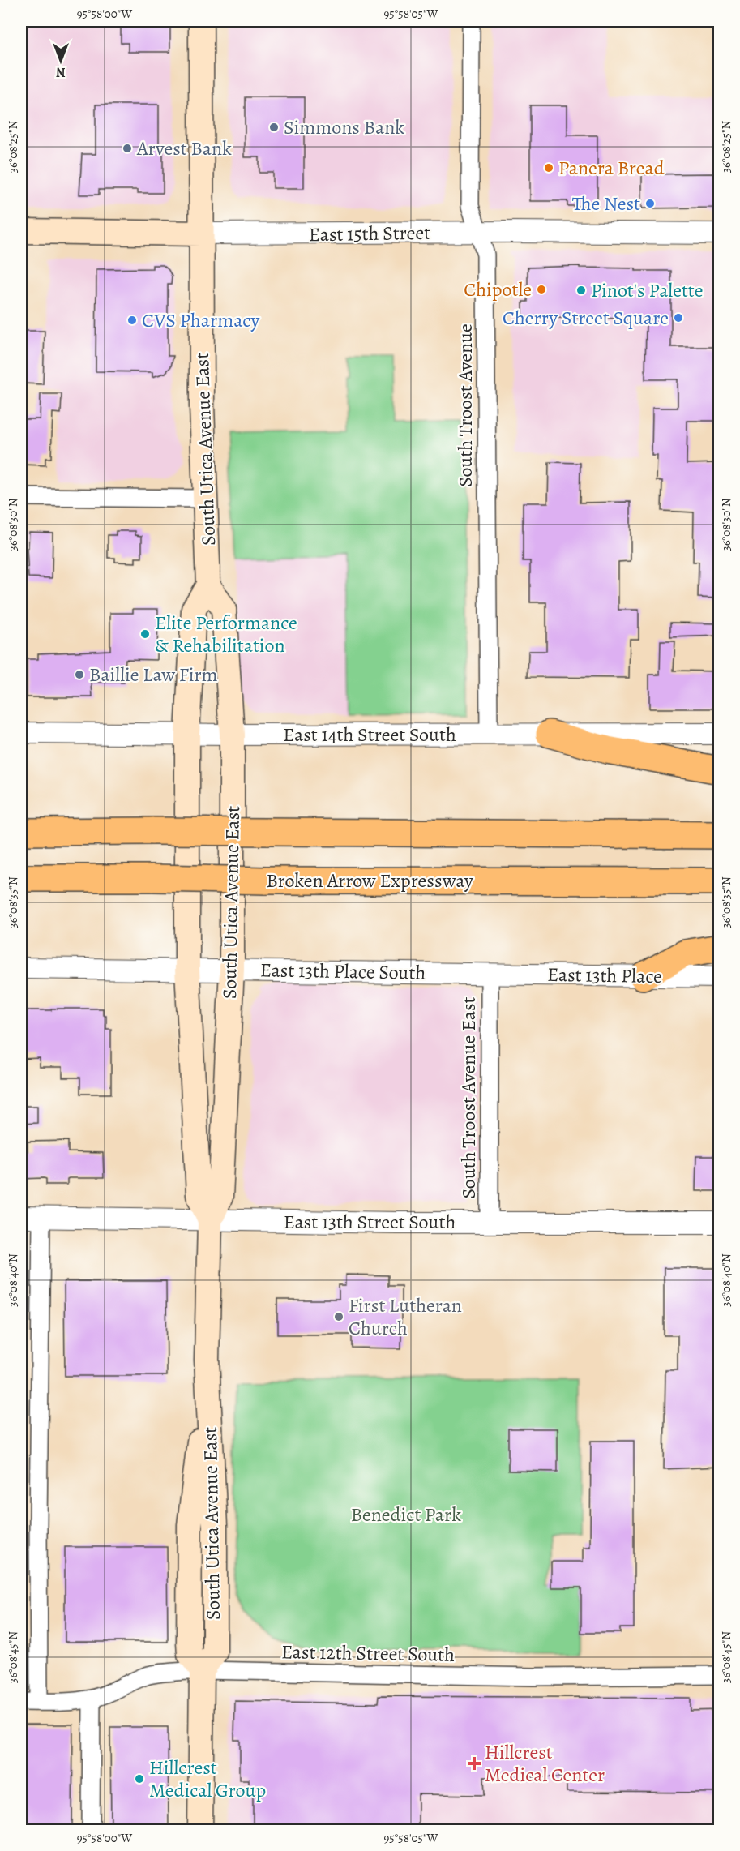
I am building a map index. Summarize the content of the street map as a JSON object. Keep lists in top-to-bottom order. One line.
{"streets":{"highway":["Broken Arrow Expressway"],"main road":["East 15th Street","South Utica Avenue East"],"street":["South Troost Avenue","East 14th Street South","East 13th Place South","East 13th Place","South Troost Avenue East","East 13th Street South","East 12th Street South"]},"crossings":[["East 15th Street","South Troost Avenue"],["East 15th Street","South Utica Avenue East"],["South Troost Avenue","East 14th Street South"],["South Utica Avenue East","East 14th Street South"],["South Utica Avenue East","East 13th Place South"],["South Utica Avenue East","East 13th Street South"],["South Utica Avenue East","East 12th Street South"],["East 13th Place South","East 13th Place"],["East 13th Place South","South Troost Avenue East"],["East 13th Place","South Troost Avenue East"],["South Troost Avenue East","East 13th Street South"]],"parks":["Benedict Park"],"places":{"other":["Simmons Bank","Arvest Bank","Panera Bread","The Nest","Chipotle","Pinot's Palette","Cherry Street Square","CVS Pharmacy","Elite Performance & Rehabilitation","Baillie Law Firm","First Lutheran Church","Hillcrest Medical Group"],"health":["Hillcrest Medical Center"]},"north":"bottom","coordinates":["95°58'00\"W","95°58'05\"W","36°08'25\"N","36°08'30\"N","36°08'35\"N","36°08'40\"N","36°08'45\"N"]}
